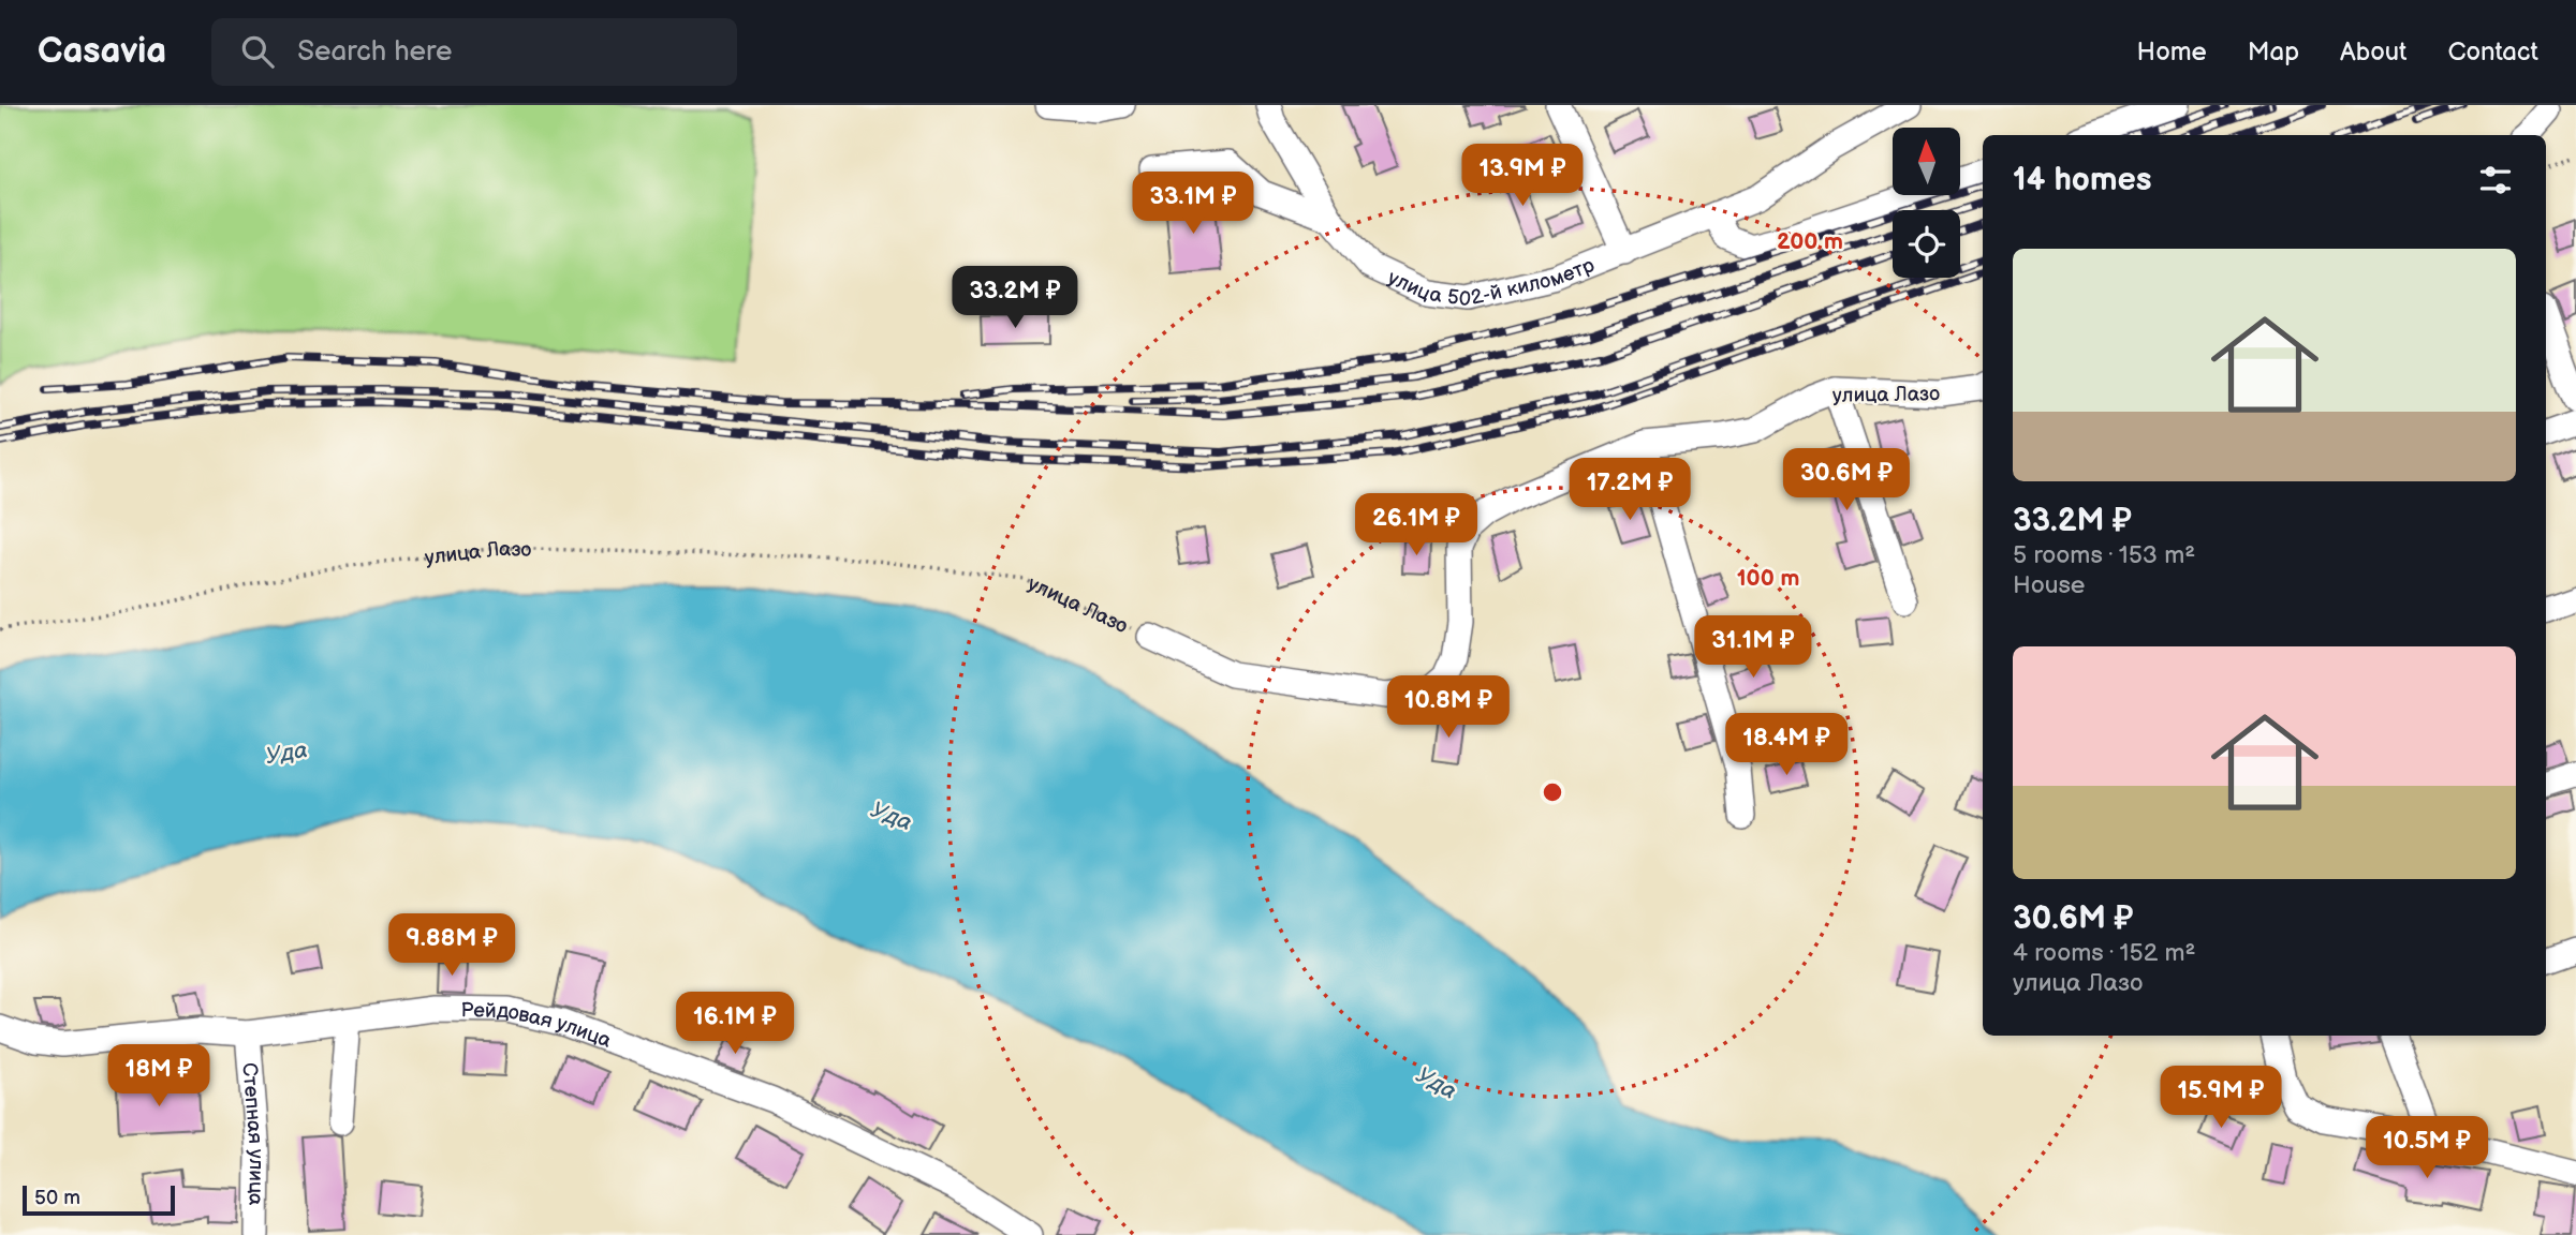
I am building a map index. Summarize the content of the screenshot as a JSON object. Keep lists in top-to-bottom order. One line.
{"streets":{"street":["улица 502-й километр","улица Лазо","Рейдовая улица","Степная улица"]},"crossings":[["Рейдовая улица","Степная улица"]],"water":["Уда"],"scale_bar":"50 m","north":"top","page":{"header":"Casavia","search":"Search here","nav":["Home","Map","About","Contact"],"heading":"14 homes","price":["13.9M ₽","33.1M ₽","33.2M ₽","30.6M ₽","17.2M ₽","26.1M ₽","31.1M ₽","10.8M ₽","18.4M ₽","9.88M ₽","16.1M ₽","18M ₽","15.9M ₽","10.5M ₽"],"list":[{"name":"33.2M ₽","note":"5 rooms · 153 m² · House"},{"name":"30.6M ₽","note":"4 rooms · 152 m² · улица Лазо"}],"scale":"50 m"},"rings":["200 m","100 m"]}
